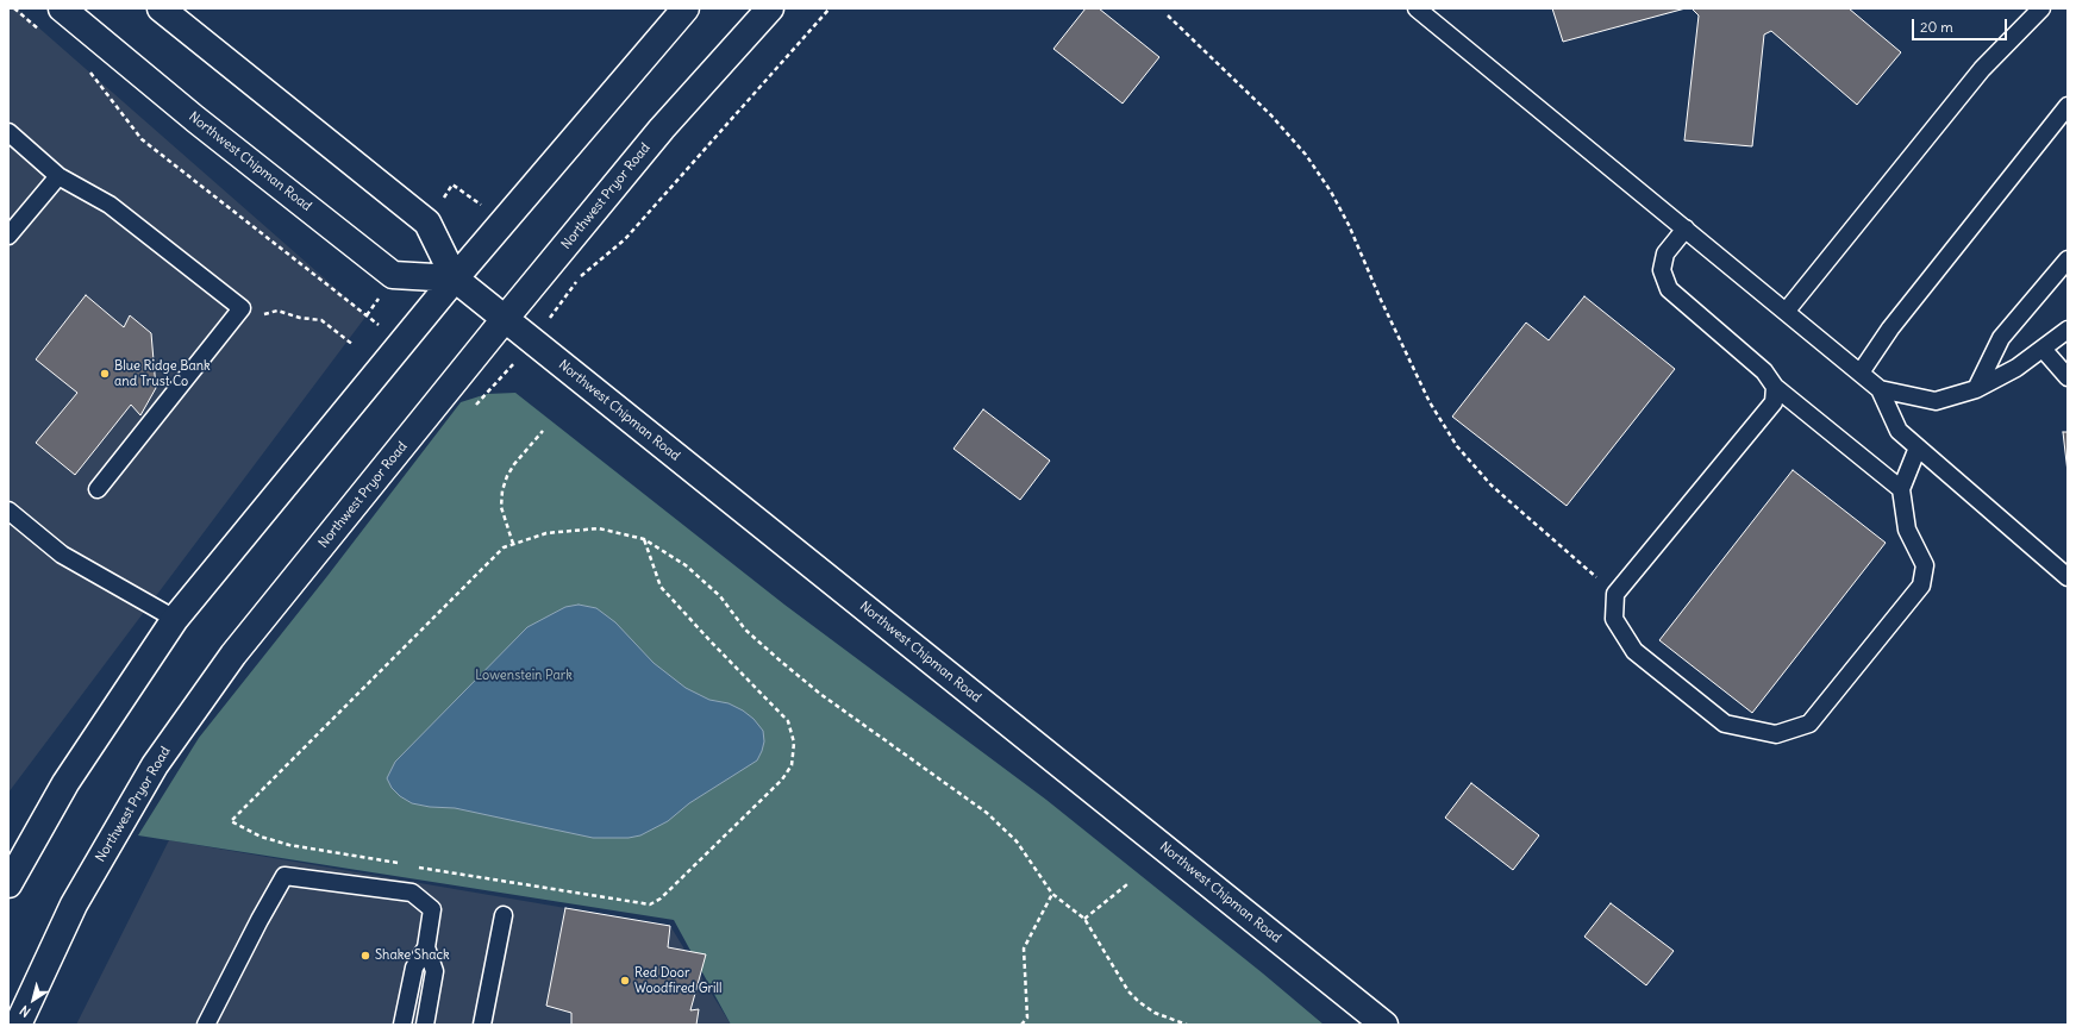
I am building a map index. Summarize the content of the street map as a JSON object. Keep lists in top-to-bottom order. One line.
{"streets":{"main road":["Northwest Chipman Road","Northwest Pryor Road"]},"crossings":[["Northwest Chipman Road","Northwest Pryor Road"]],"parks":["Lowenstein Park"],"places":["Blue Ridge Bank and Trust Co","Shake Shack","Red Door Woodfired Grill"],"scale_bar":"20 m","north":"bottom left"}
